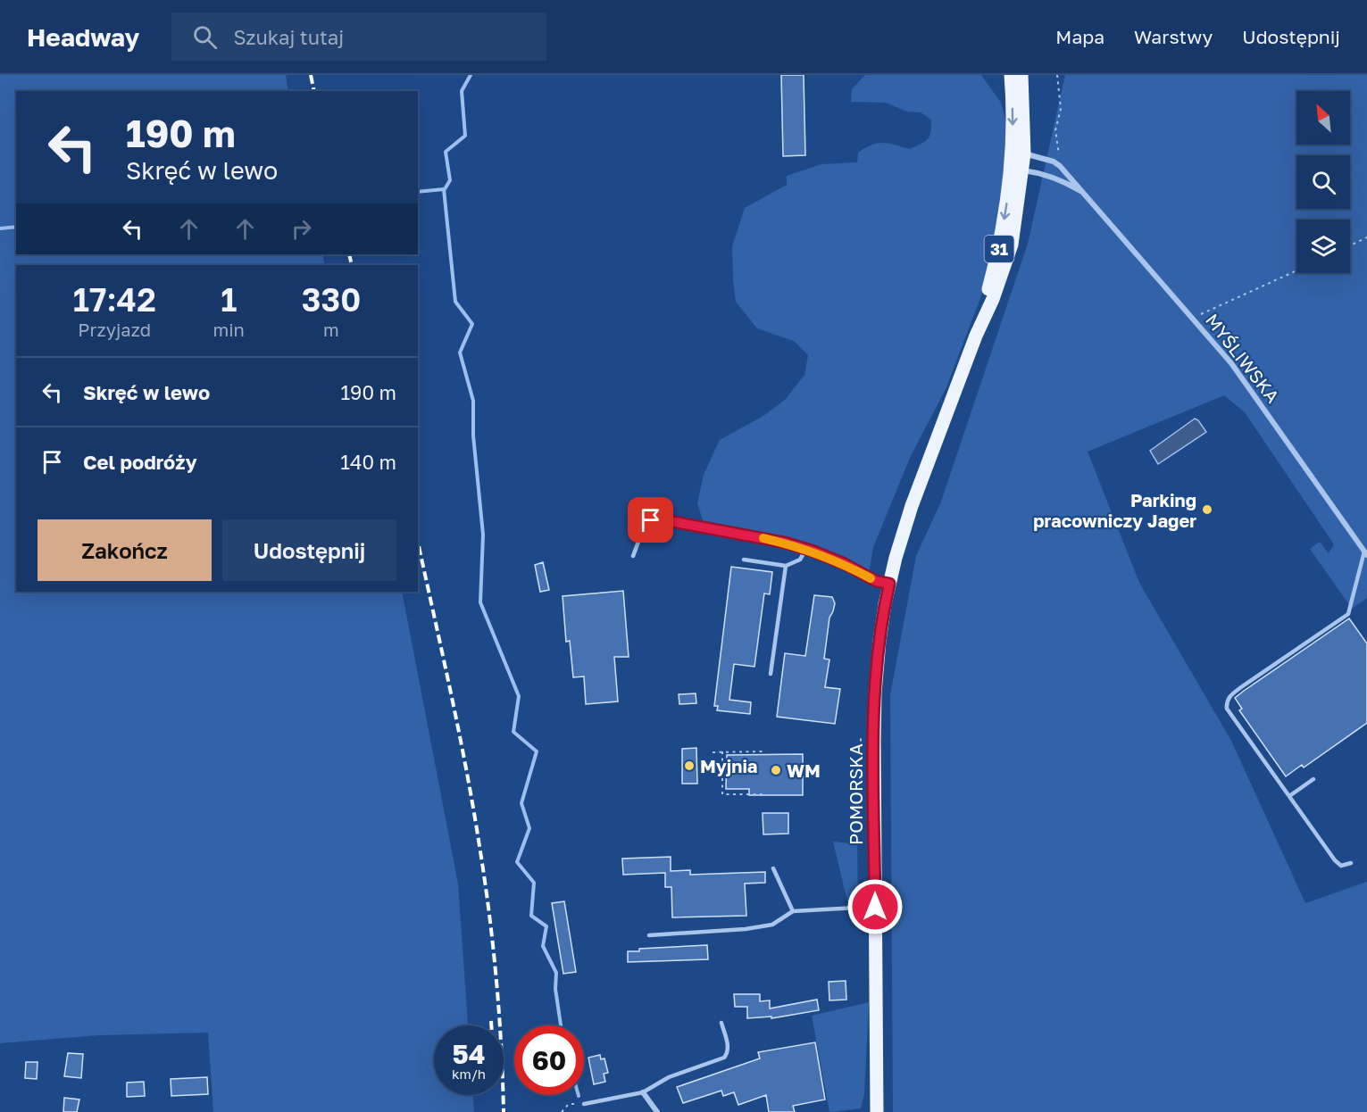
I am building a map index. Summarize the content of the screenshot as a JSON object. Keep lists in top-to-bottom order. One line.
{"streets":{"main road":["31","POMORSKA"],"street":["MYŚLIWSKA"]},"crossings":[["31","MYŚLIWSKA"],["31","POMORSKA"]],"places":["Parking pracowniczy Jager","Myjnia","WM"],"north":"top left","page":{"header":"Headway","search":"Szukaj tutaj","nav":["Mapa","Warstwy","Udostępnij"],"turn":["190 m","Skręć w lewo"],"eta":["17:42","Przyjazd","1","min","330","m"],"list":[{"name":"Skręć w lewo","value":"190 m"},{"name":"Cel podróży","value":"140 m"}],"buttons":["Zakończ","Udostępnij"],"speed":"54 km/h","limit":"60"}}
